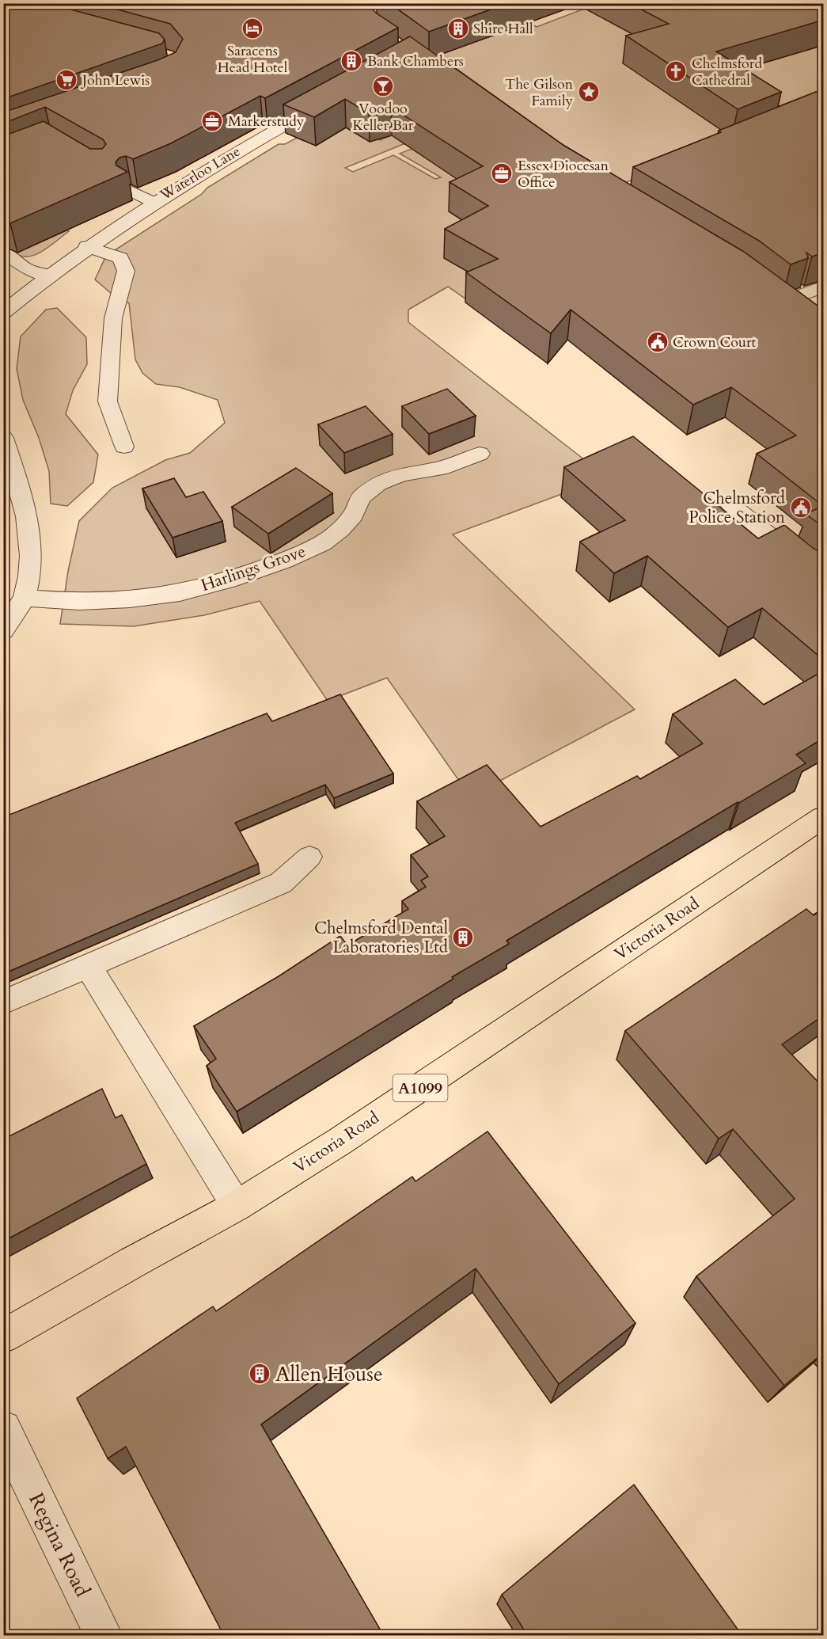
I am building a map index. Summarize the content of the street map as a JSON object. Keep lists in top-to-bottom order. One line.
{"streets":{"main road":["Victoria Road","A1099"],"street":["Waterloo Lane","Harlings Grove","Regina Road"]},"places":{"hotel":["Saracens Head Hotel"],"building":["Shire Hall","Bank Chambers","Chelmsford Dental Laboratories Ltd","Allen House"],"church":["Chelmsford Cathedral"],"supermarket":["John Lewis"],"bar":["Voodoo Keller Bar"],"place":["The Gilson Family"],"office":["Markerstudy","Essex Diocesan Office"],"public building":["Crown Court","Chelmsford Police Station"]}}
